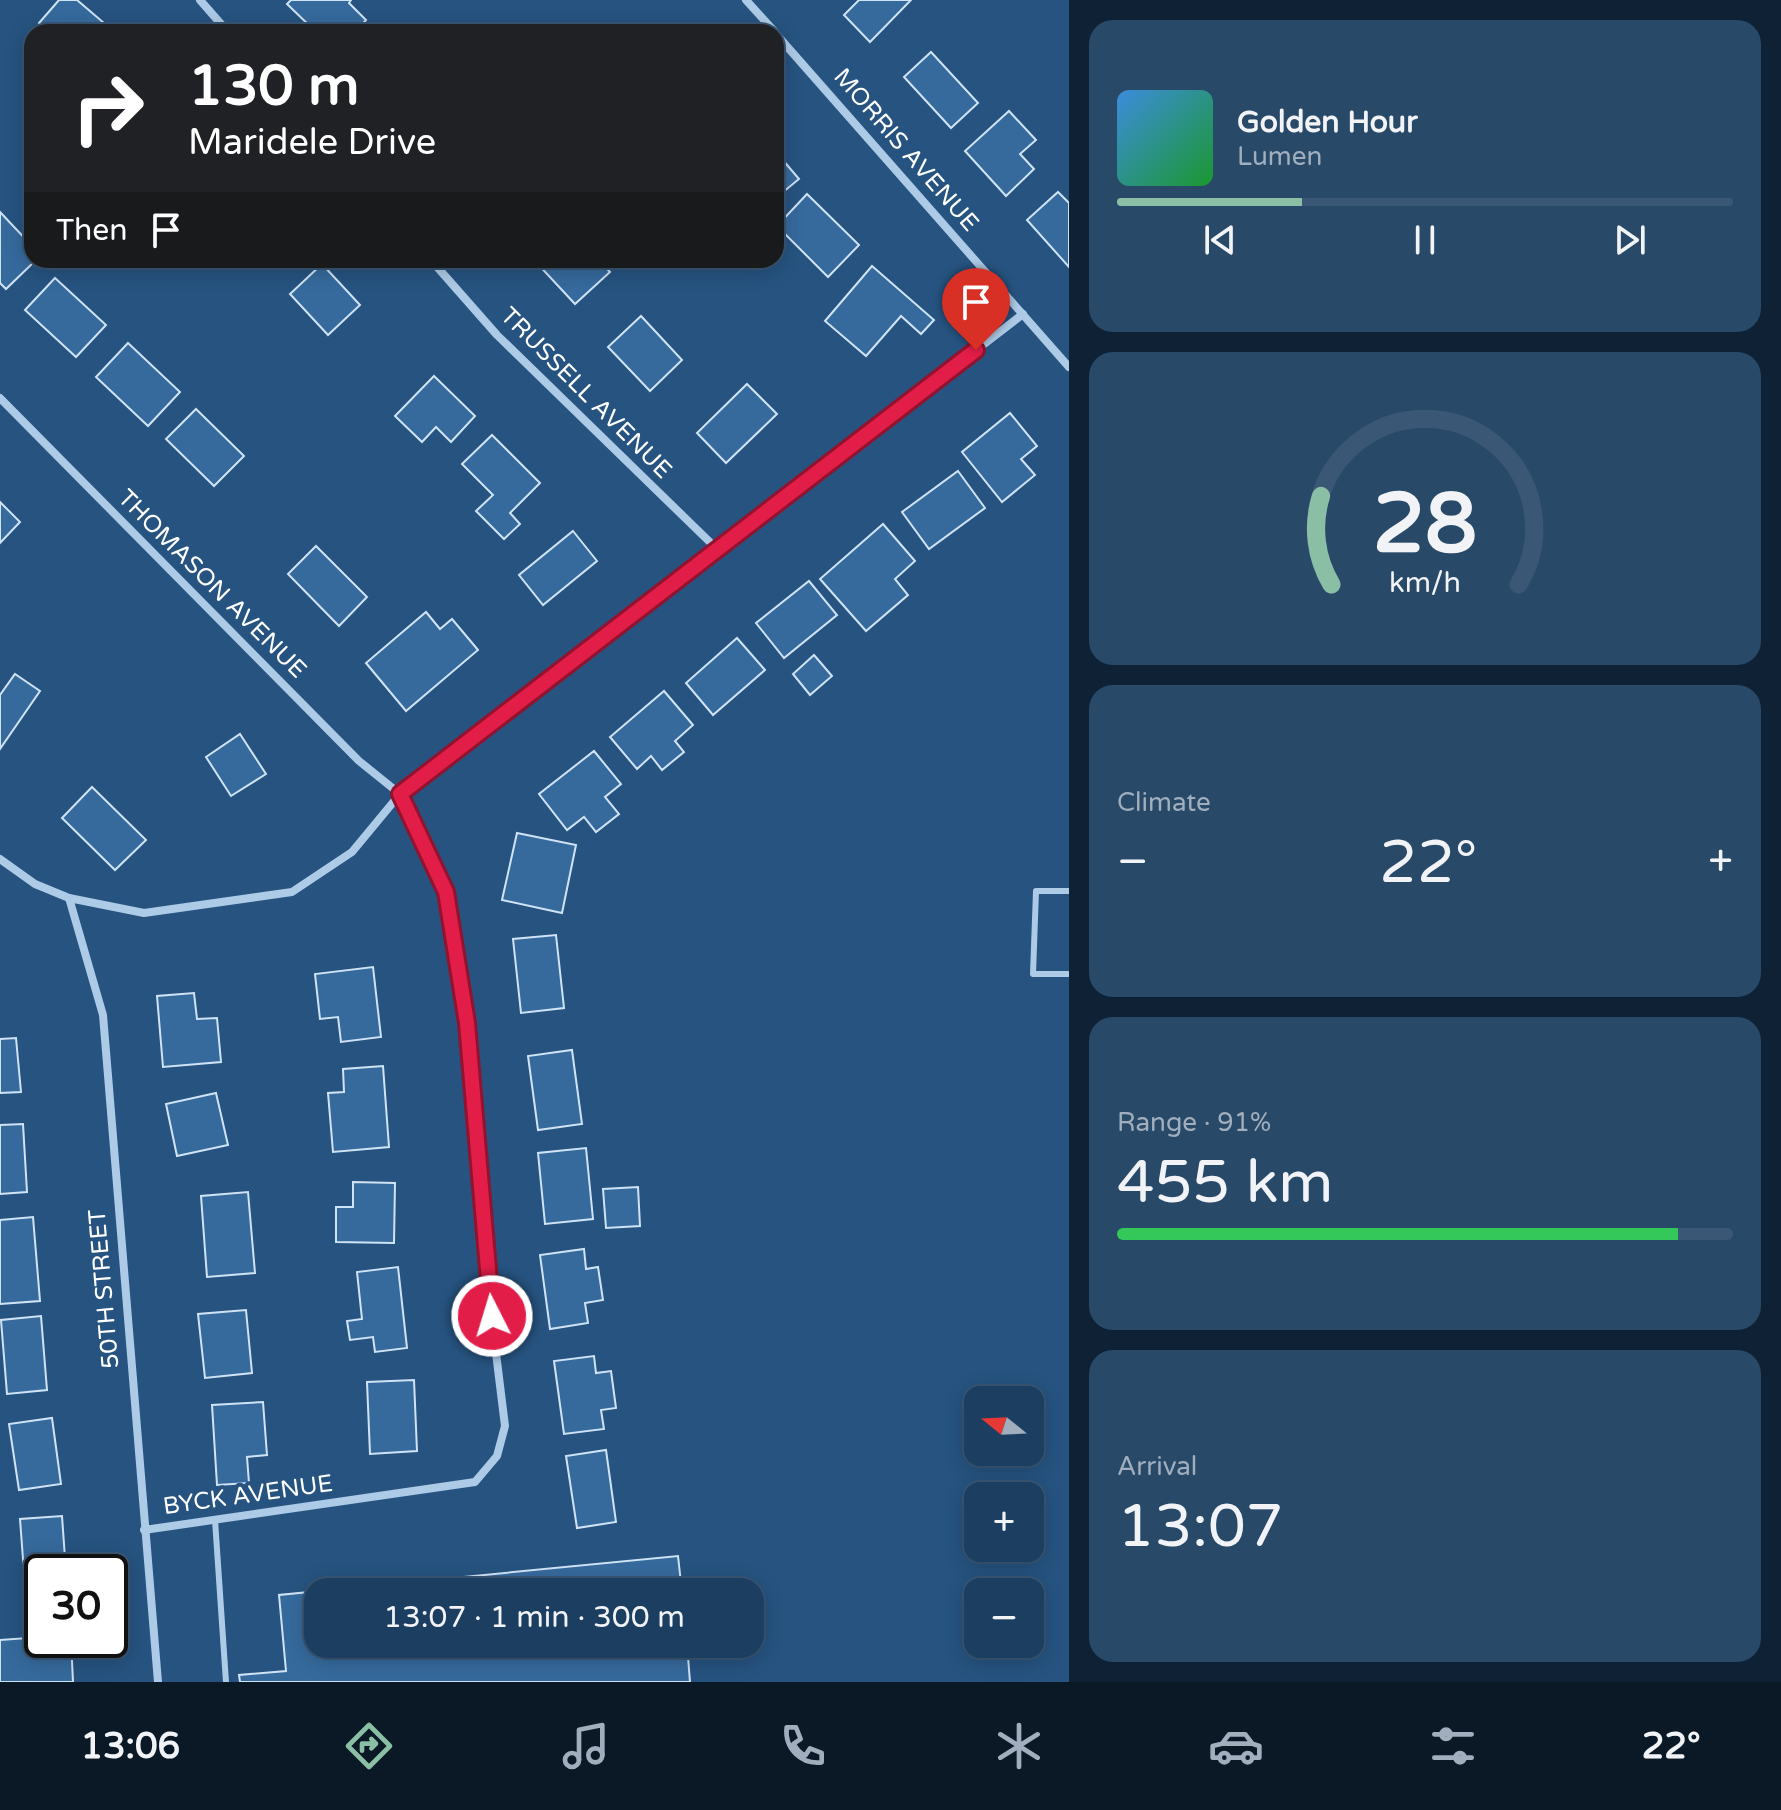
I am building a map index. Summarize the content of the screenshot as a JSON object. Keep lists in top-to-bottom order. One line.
{"streets":{"street":["MORRIS AVENUE","TRUSSELL AVENUE","THOMASON AVENUE","50TH STREET","BYCK AVENUE"]},"crossings":[["THOMASON AVENUE","BYCK AVENUE"],["50TH STREET","BYCK AVENUE"]],"north":"left","page":{"turn":["130 m","Maridele Drive"],"song":["Golden Hour","Lumen"],"then":"Then","tile":["Climate",["Range · 91%","455 km"],["Arrival","13:07"]],"heat":["−","22°","+"],"map_buttons":["+","−"],"limit":"30","trip":"13:07 · 1 min · 300 m","tabs":["13:06","22°"],"gauge":["28","km/h"]}}
